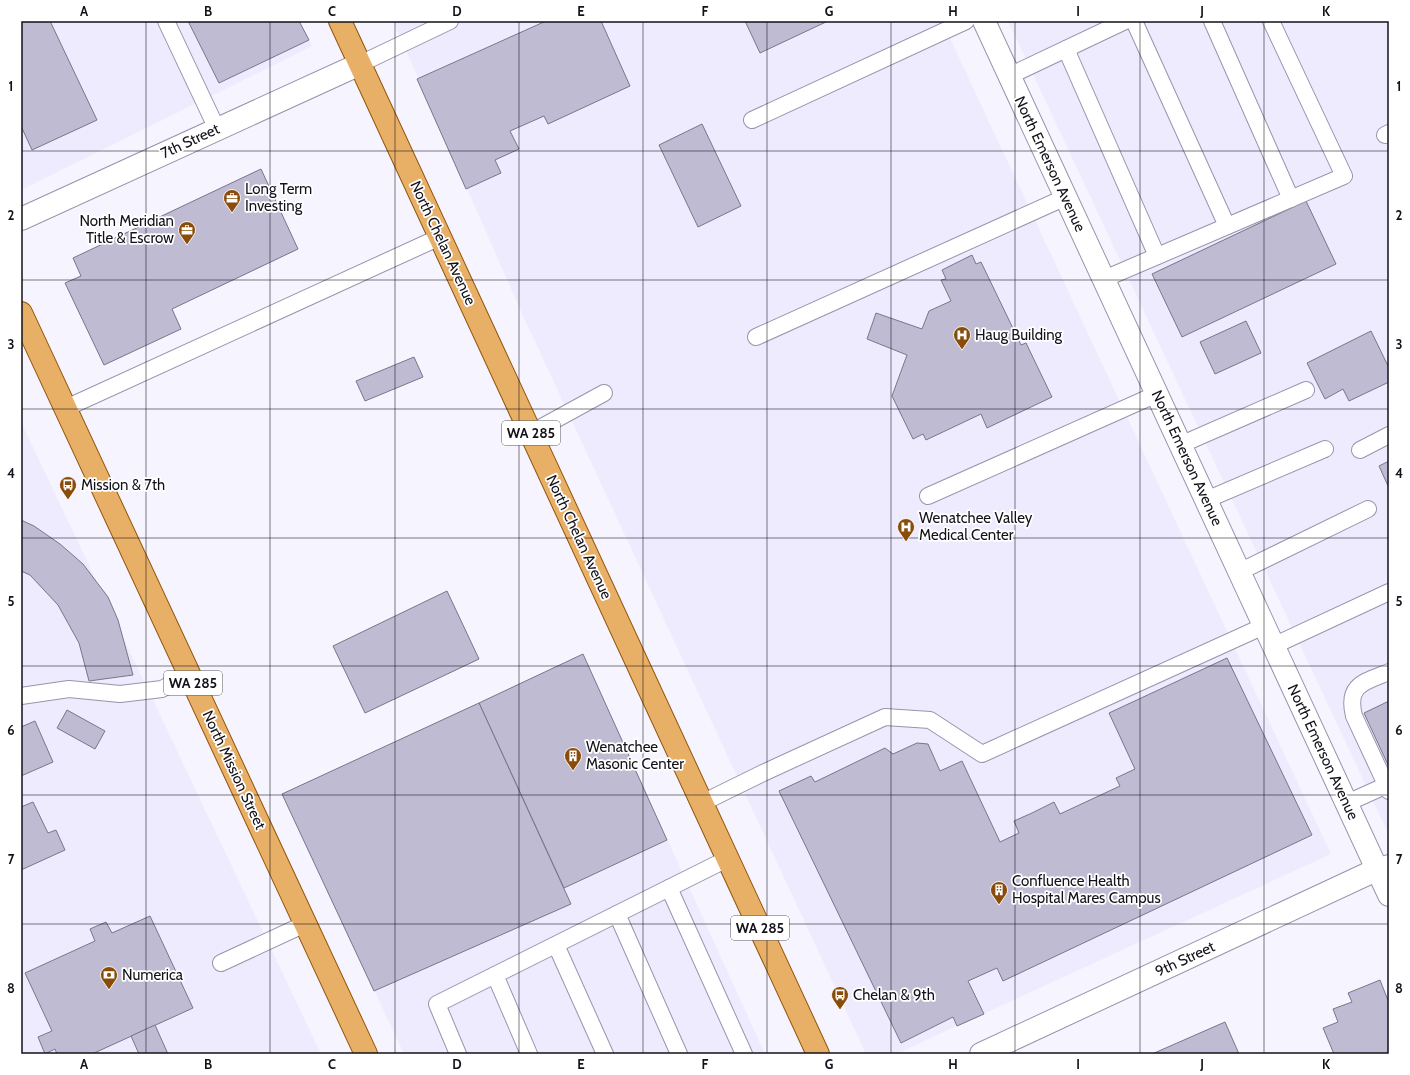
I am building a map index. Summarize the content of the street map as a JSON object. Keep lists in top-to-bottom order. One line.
{"streets":{"main road":["North Chelan Avenue","WA 285","North Mission Street"],"street":["7th Street","North Emerson Avenue","9th Street"]},"crossings":[["7th Street","North Chelan Avenue"],["North Emerson Avenue","9th Street"]],"places":{"office":["Long Term Investing","North Meridian Title & Escrow"],"hospital":["Haug Building","Wenatchee Valley Medical Center"],"bus stop":["Mission & 7th","Chelan & 9th"],"building":["Wenatchee Masonic Center","Confluence Health Hospital Mares Campus"],"bank":["Numerica"]},"grid":{"columns":["A","B","C","D","E","F","G","H","I","J","K"],"rows":["1","2","3","4","5","6","7","8"]}}
